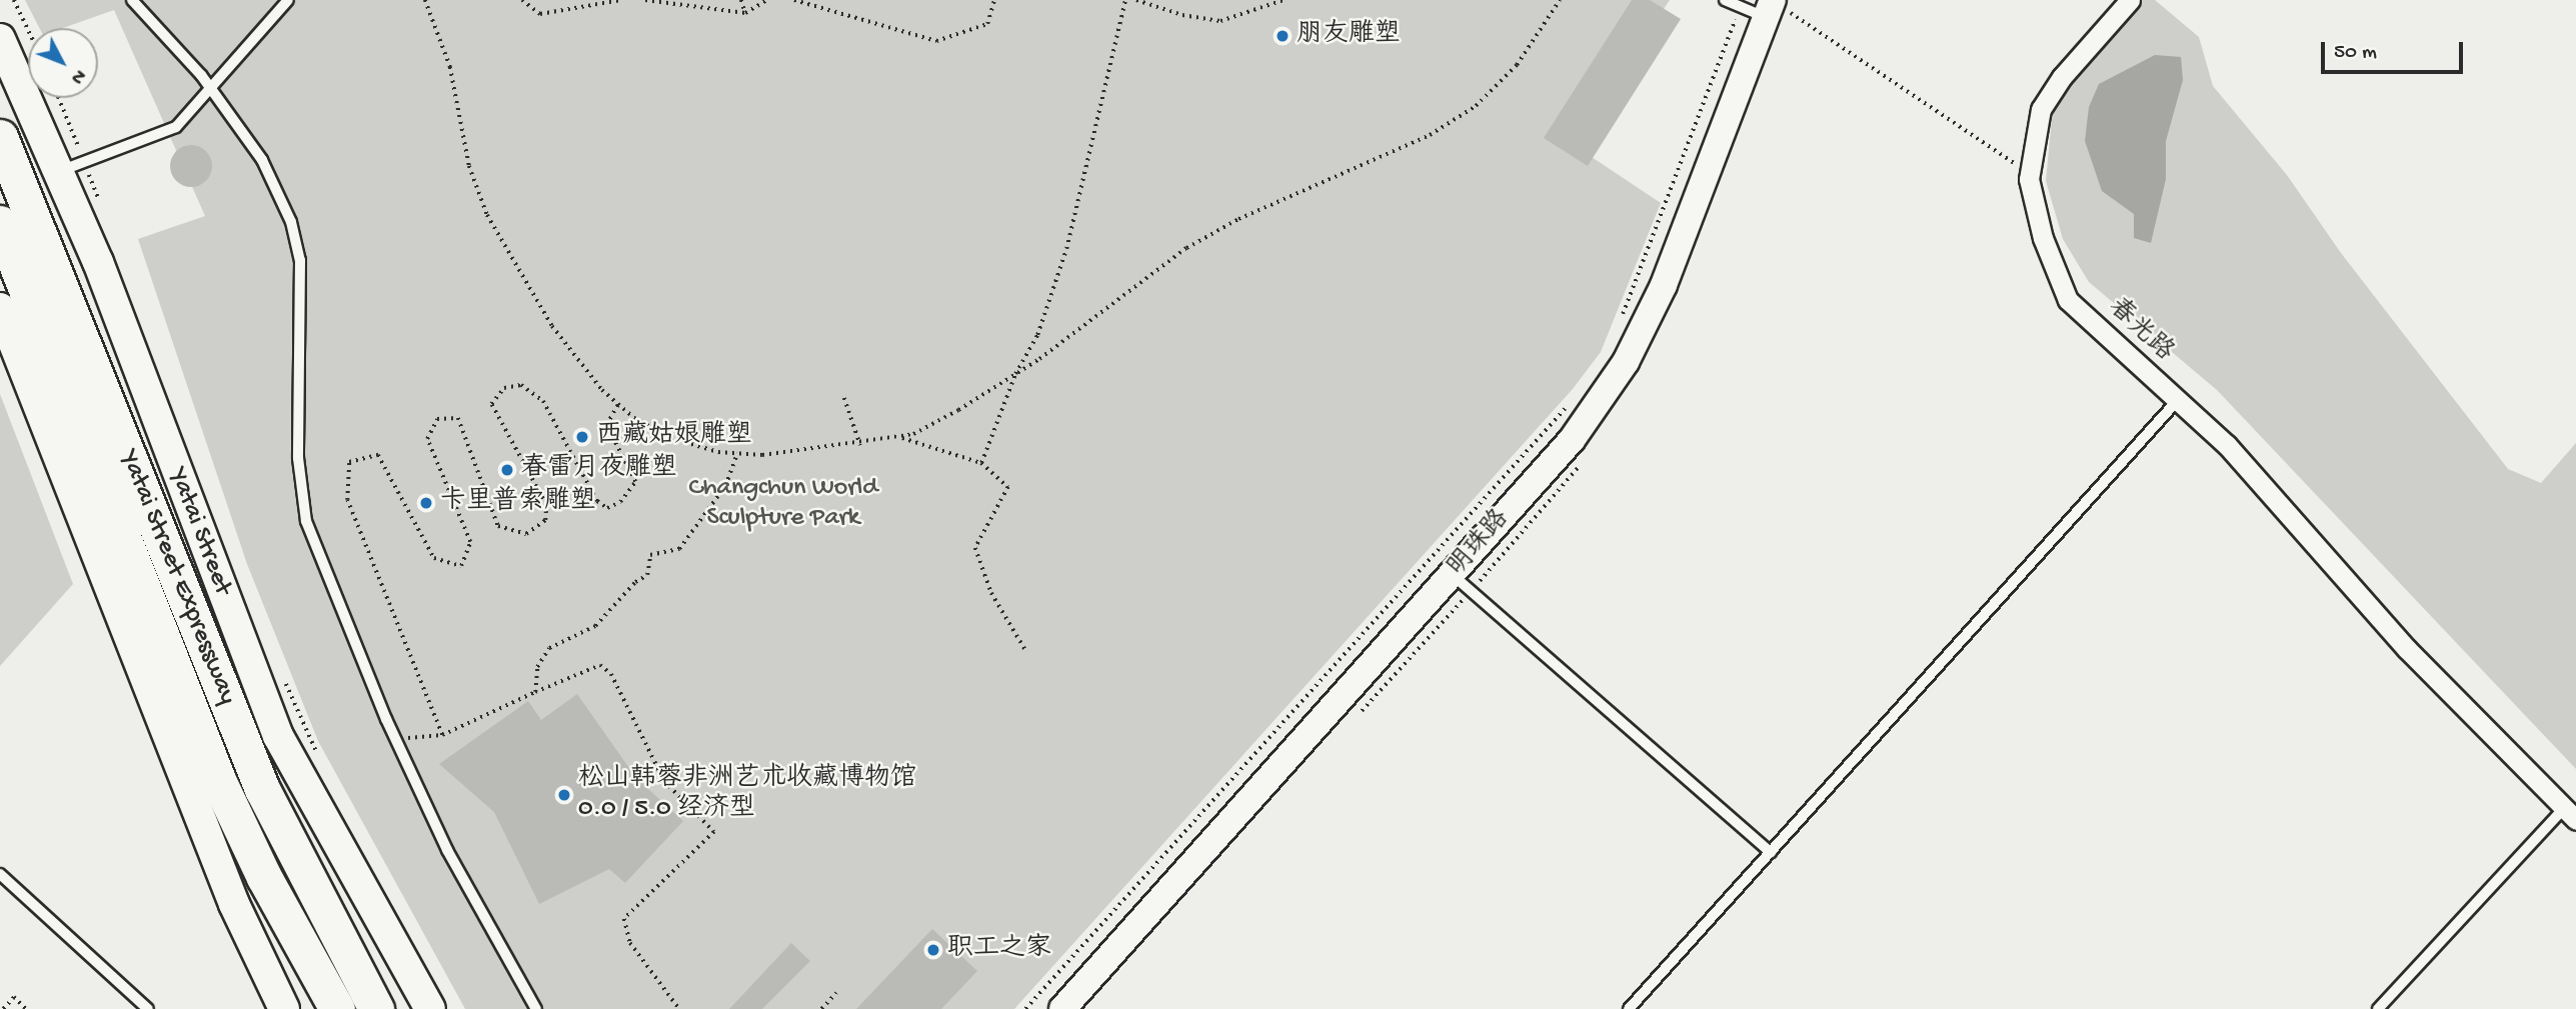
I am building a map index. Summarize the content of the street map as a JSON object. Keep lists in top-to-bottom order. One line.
{"streets":{"highway":["Yatai Street Expressway"],"main road":["Yatai Street"],"street":["春光路","明珠路"]},"parks":["Changchun World Sculpture Park"],"places":["朋友雕塑","西藏姑娘雕塑","春雷月夜雕塑","卡里普索雕塑","松山韩蓉非洲艺术收藏博物馆 0.0 / 5.0 经济型","职工之家"],"scale_bar":"50 m","north":"bottom right"}
